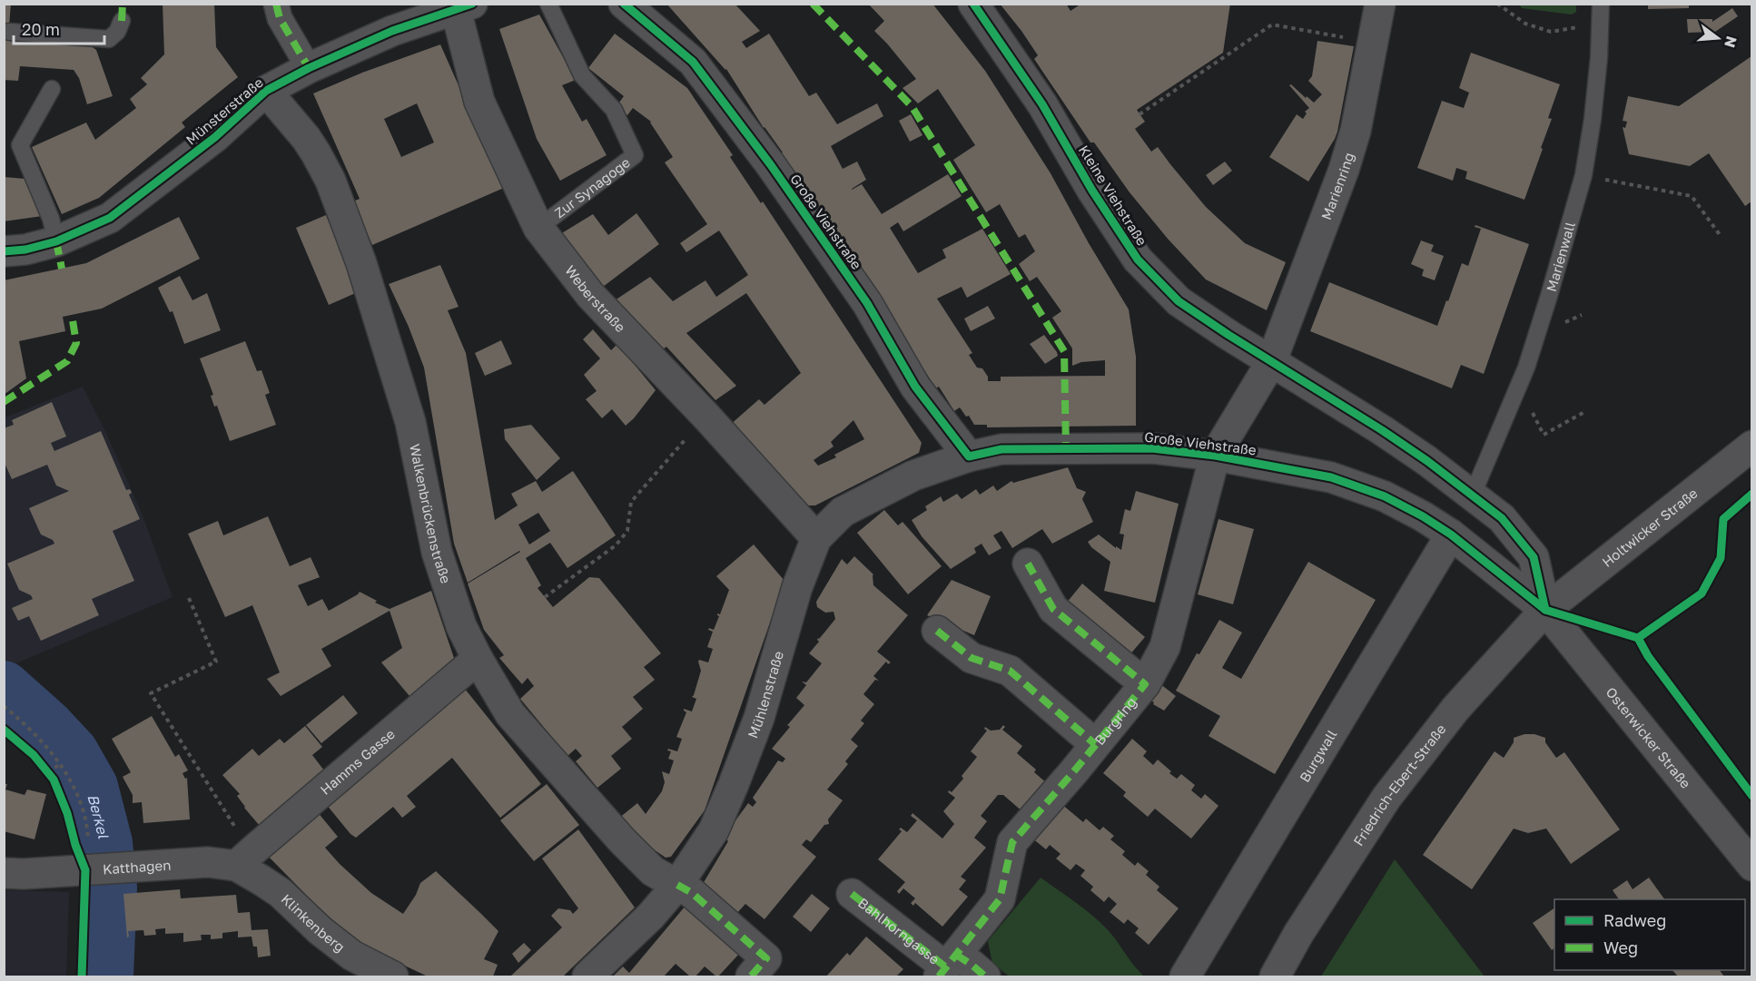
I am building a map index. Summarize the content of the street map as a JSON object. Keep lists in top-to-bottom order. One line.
{"streets":{"street":["Münsterstraße","Marienring","Kleine Viehstraße","Große Viehstraße","Weberstraße","Walkenbrückenstraße","Holtwicker Straße","Mühlenstraße","Burgring","Osterwicker Straße","Burgwall","Hamms Gasse","Friedrich-Ebert-Straße","Katthagen","Klinkenberg","Bahlhorngasse"],"lane":["Zur Synagoge","Marienwall"]},"crossings":[["Münsterstraße","Weberstraße"],["Münsterstraße","Walkenbrückenstraße"],["Marienring","Kleine Viehstraße"],["Zur Synagoge","Weberstraße"],["Große Viehstraße","Holtwicker Straße"],["Große Viehstraße","Mühlenstraße"],["Große Viehstraße","Burgring"],["Große Viehstraße","Osterwicker Straße"],["Große Viehstraße","Burgwall"],["Große Viehstraße","Friedrich-Ebert-Straße"],["Weberstraße","Mühlenstraße"],["Walkenbrückenstraße","Mühlenstraße"],["Walkenbrückenstraße","Hamms Gasse"],["Holtwicker Straße","Osterwicker Straße"],["Holtwicker Straße","Friedrich-Ebert-Straße"],["Burgring","Bahlhorngasse"],["Osterwicker Straße","Friedrich-Ebert-Straße"],["Hamms Gasse","Katthagen"],["Hamms Gasse","Klinkenberg"],["Katthagen","Klinkenberg"]],"water":["Berkel"],"legend":["Radweg","Weg"],"scale_bar":"20 m","north":"right"}
